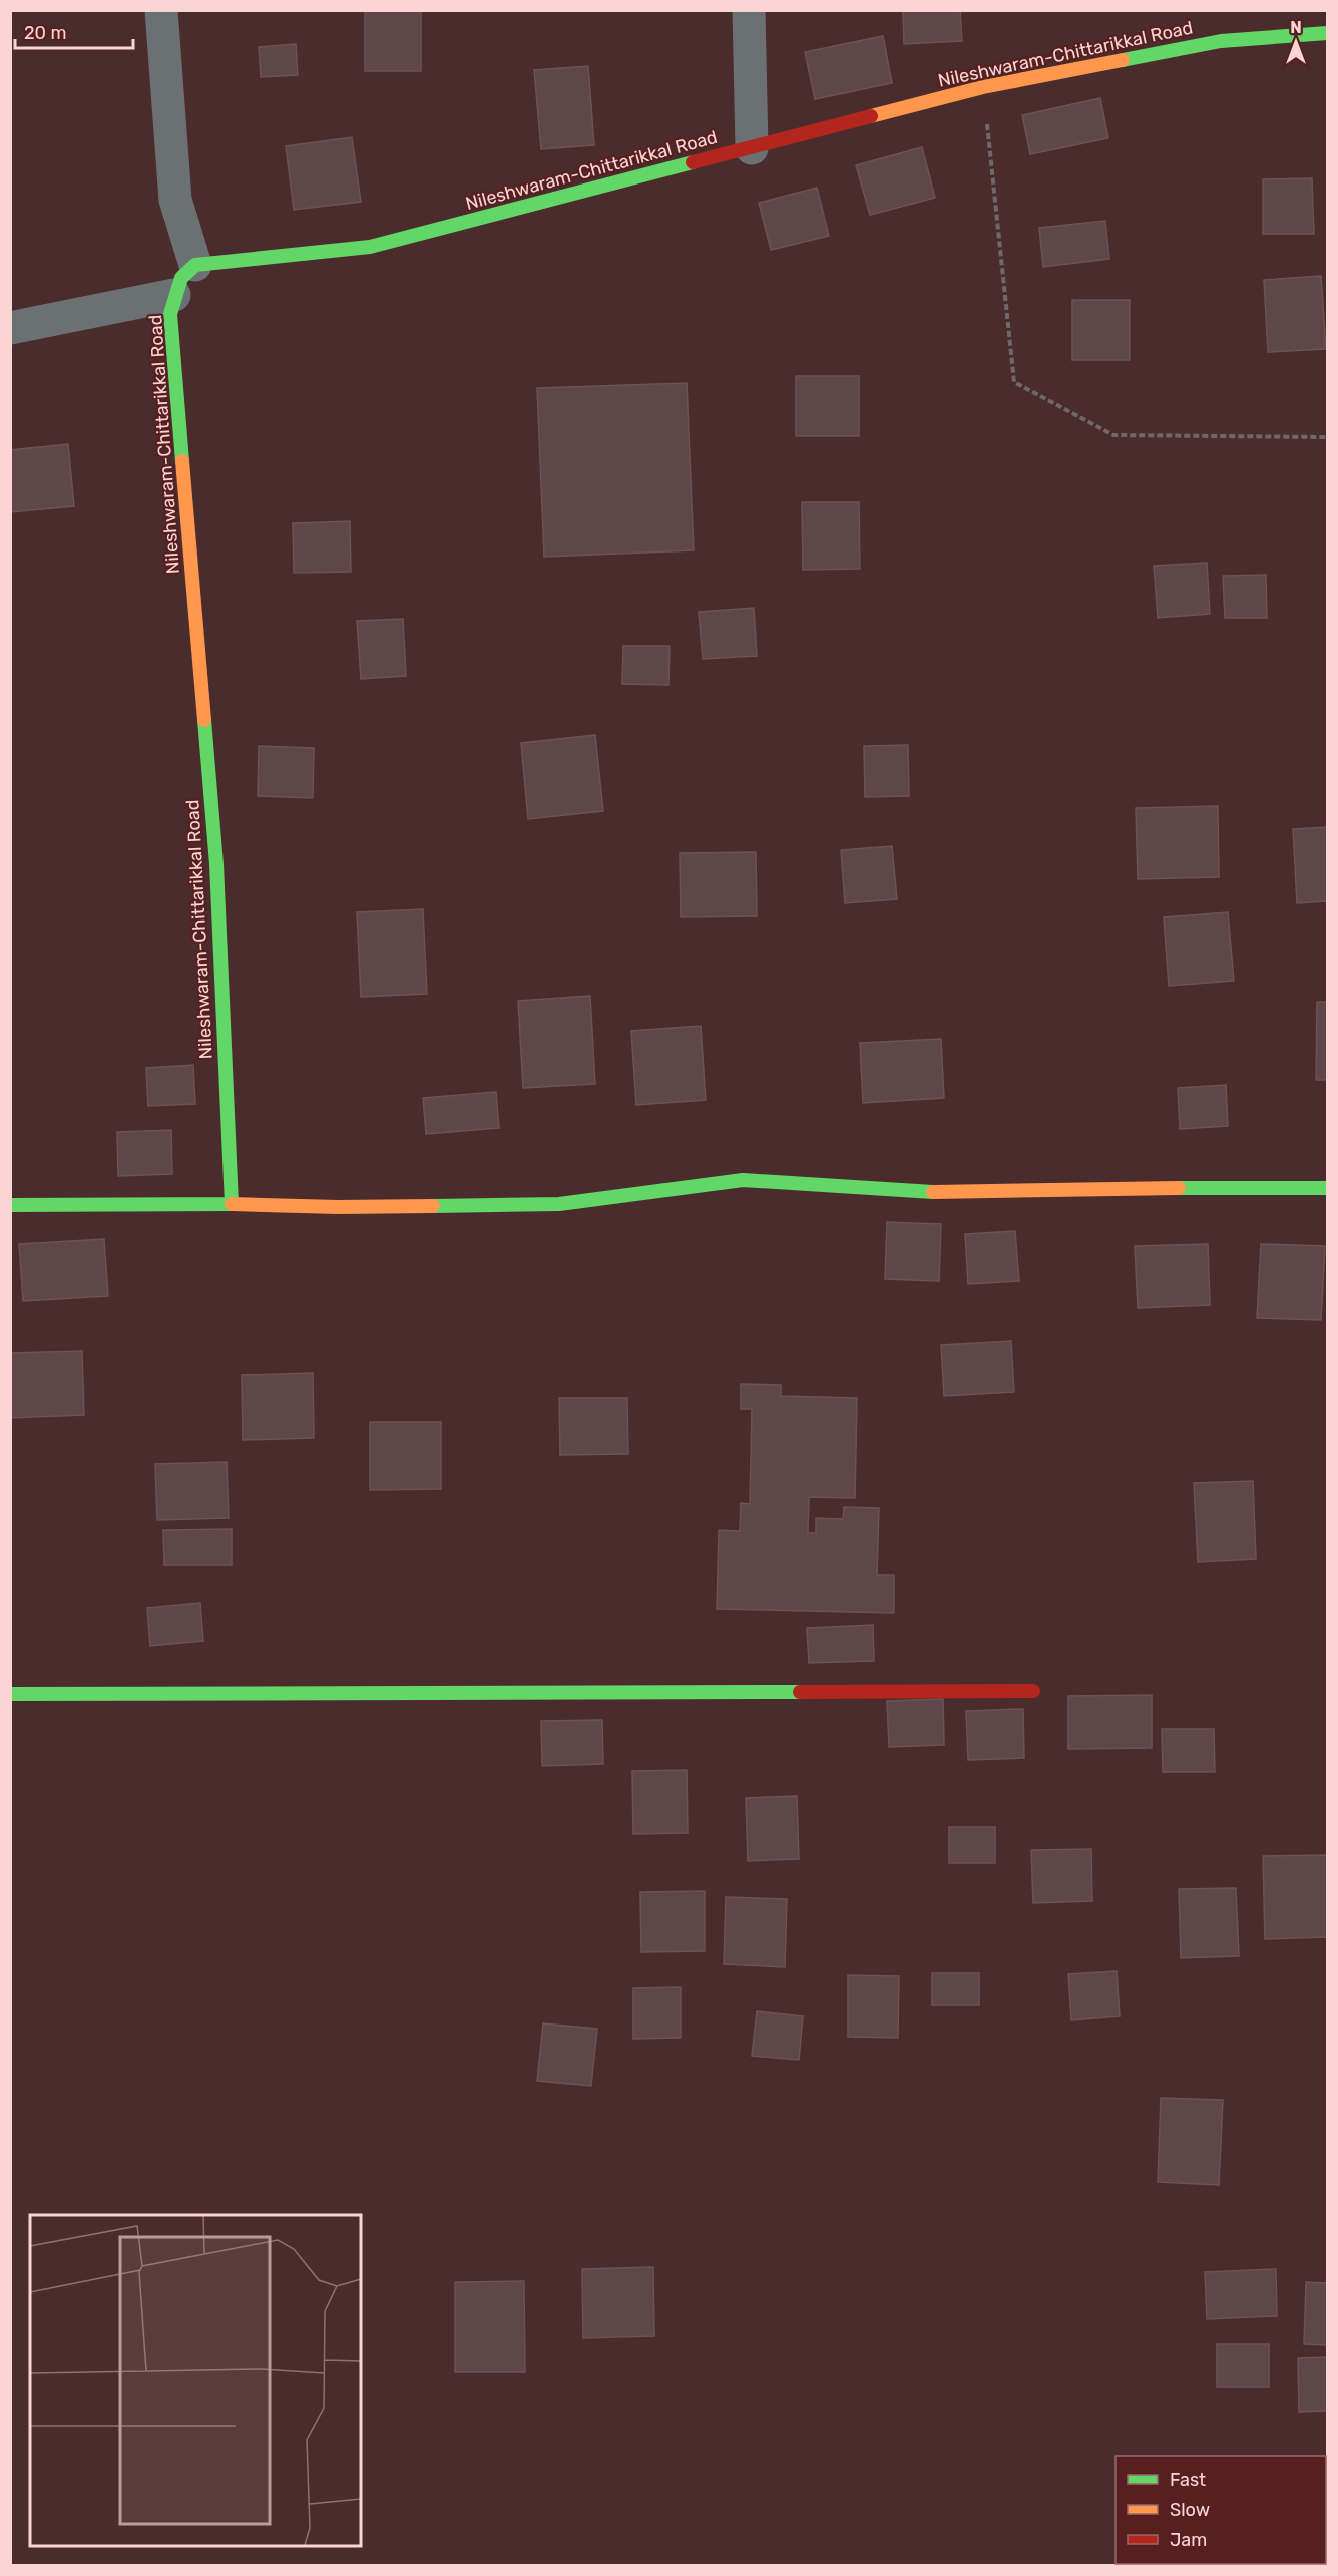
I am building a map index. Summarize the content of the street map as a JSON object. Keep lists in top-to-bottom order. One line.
{"streets":{"main road":["Nileshwaram-Chittarikkal Road"]},"legend":["Fast","Slow","Jam"],"scale_bar":"20 m","north":"top"}
